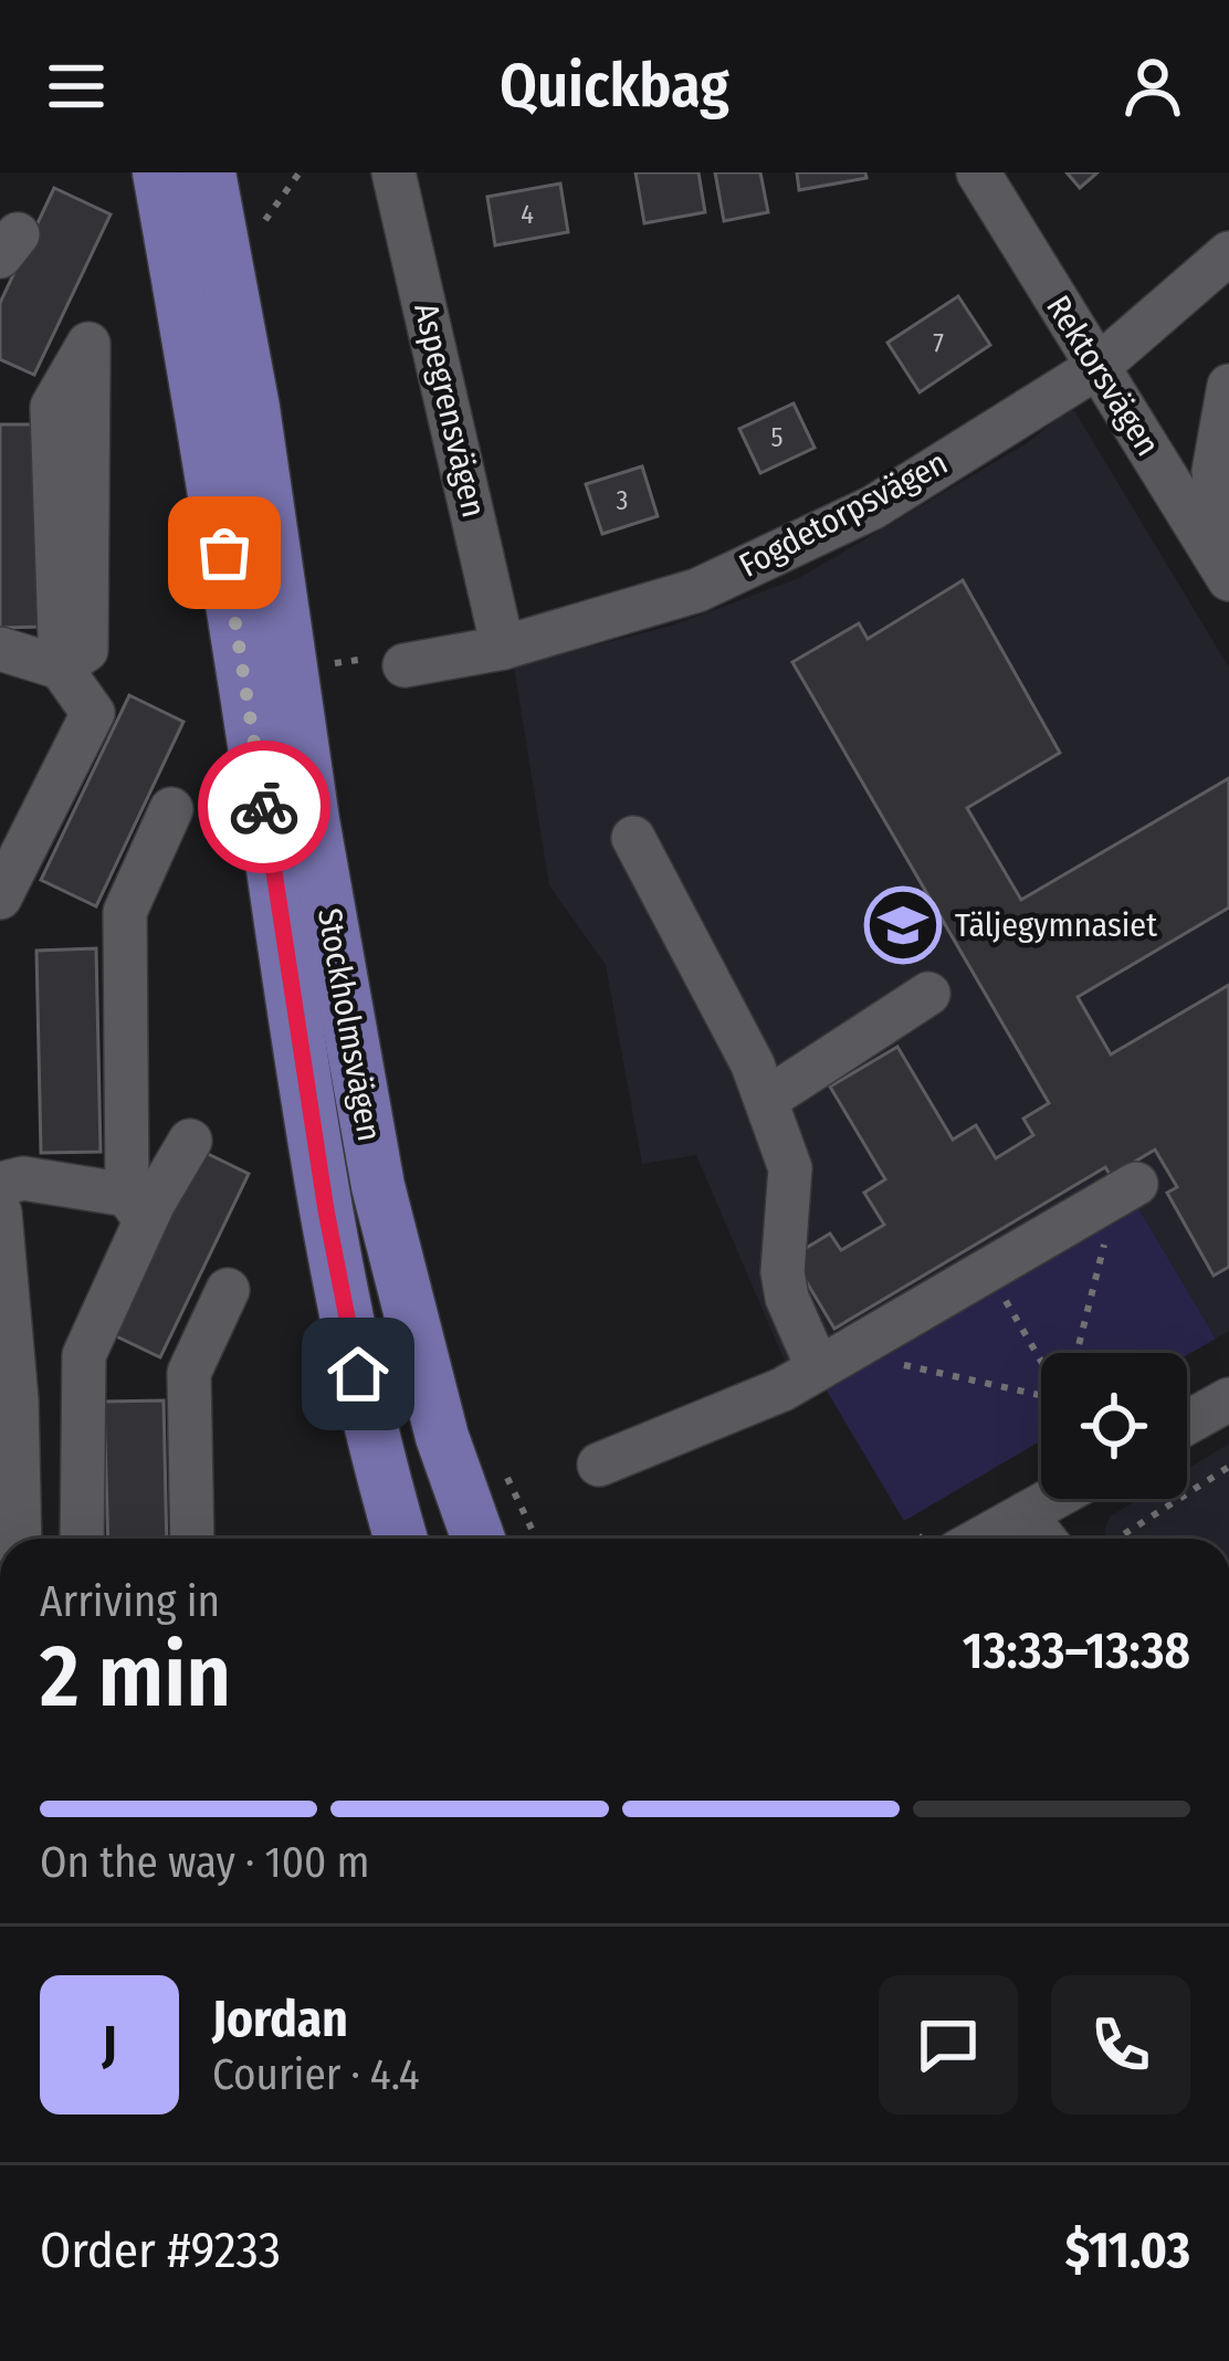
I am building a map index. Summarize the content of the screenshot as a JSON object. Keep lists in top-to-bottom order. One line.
{"streets":{"main road":["Stockholmsvägen"],"street":["Rektorsvägen","Aspegrensvägen","Fogdetorpsvägen"]},"crossings":[["Rektorsvägen","Fogdetorpsvägen"],["Aspegrensvägen","Fogdetorpsvägen"]],"places":{"school or university":["Täljegymnasiet"]},"house_numbers":["4","7","5","3"],"page":{"header":"Quickbag","heading":["2 min","Arriving in","13:33–13:38"],"panel":["Jordan","Courier · 4.4","Order #9233","$11.03"],"bar":"On the way · 100 m","round":"J"}}
